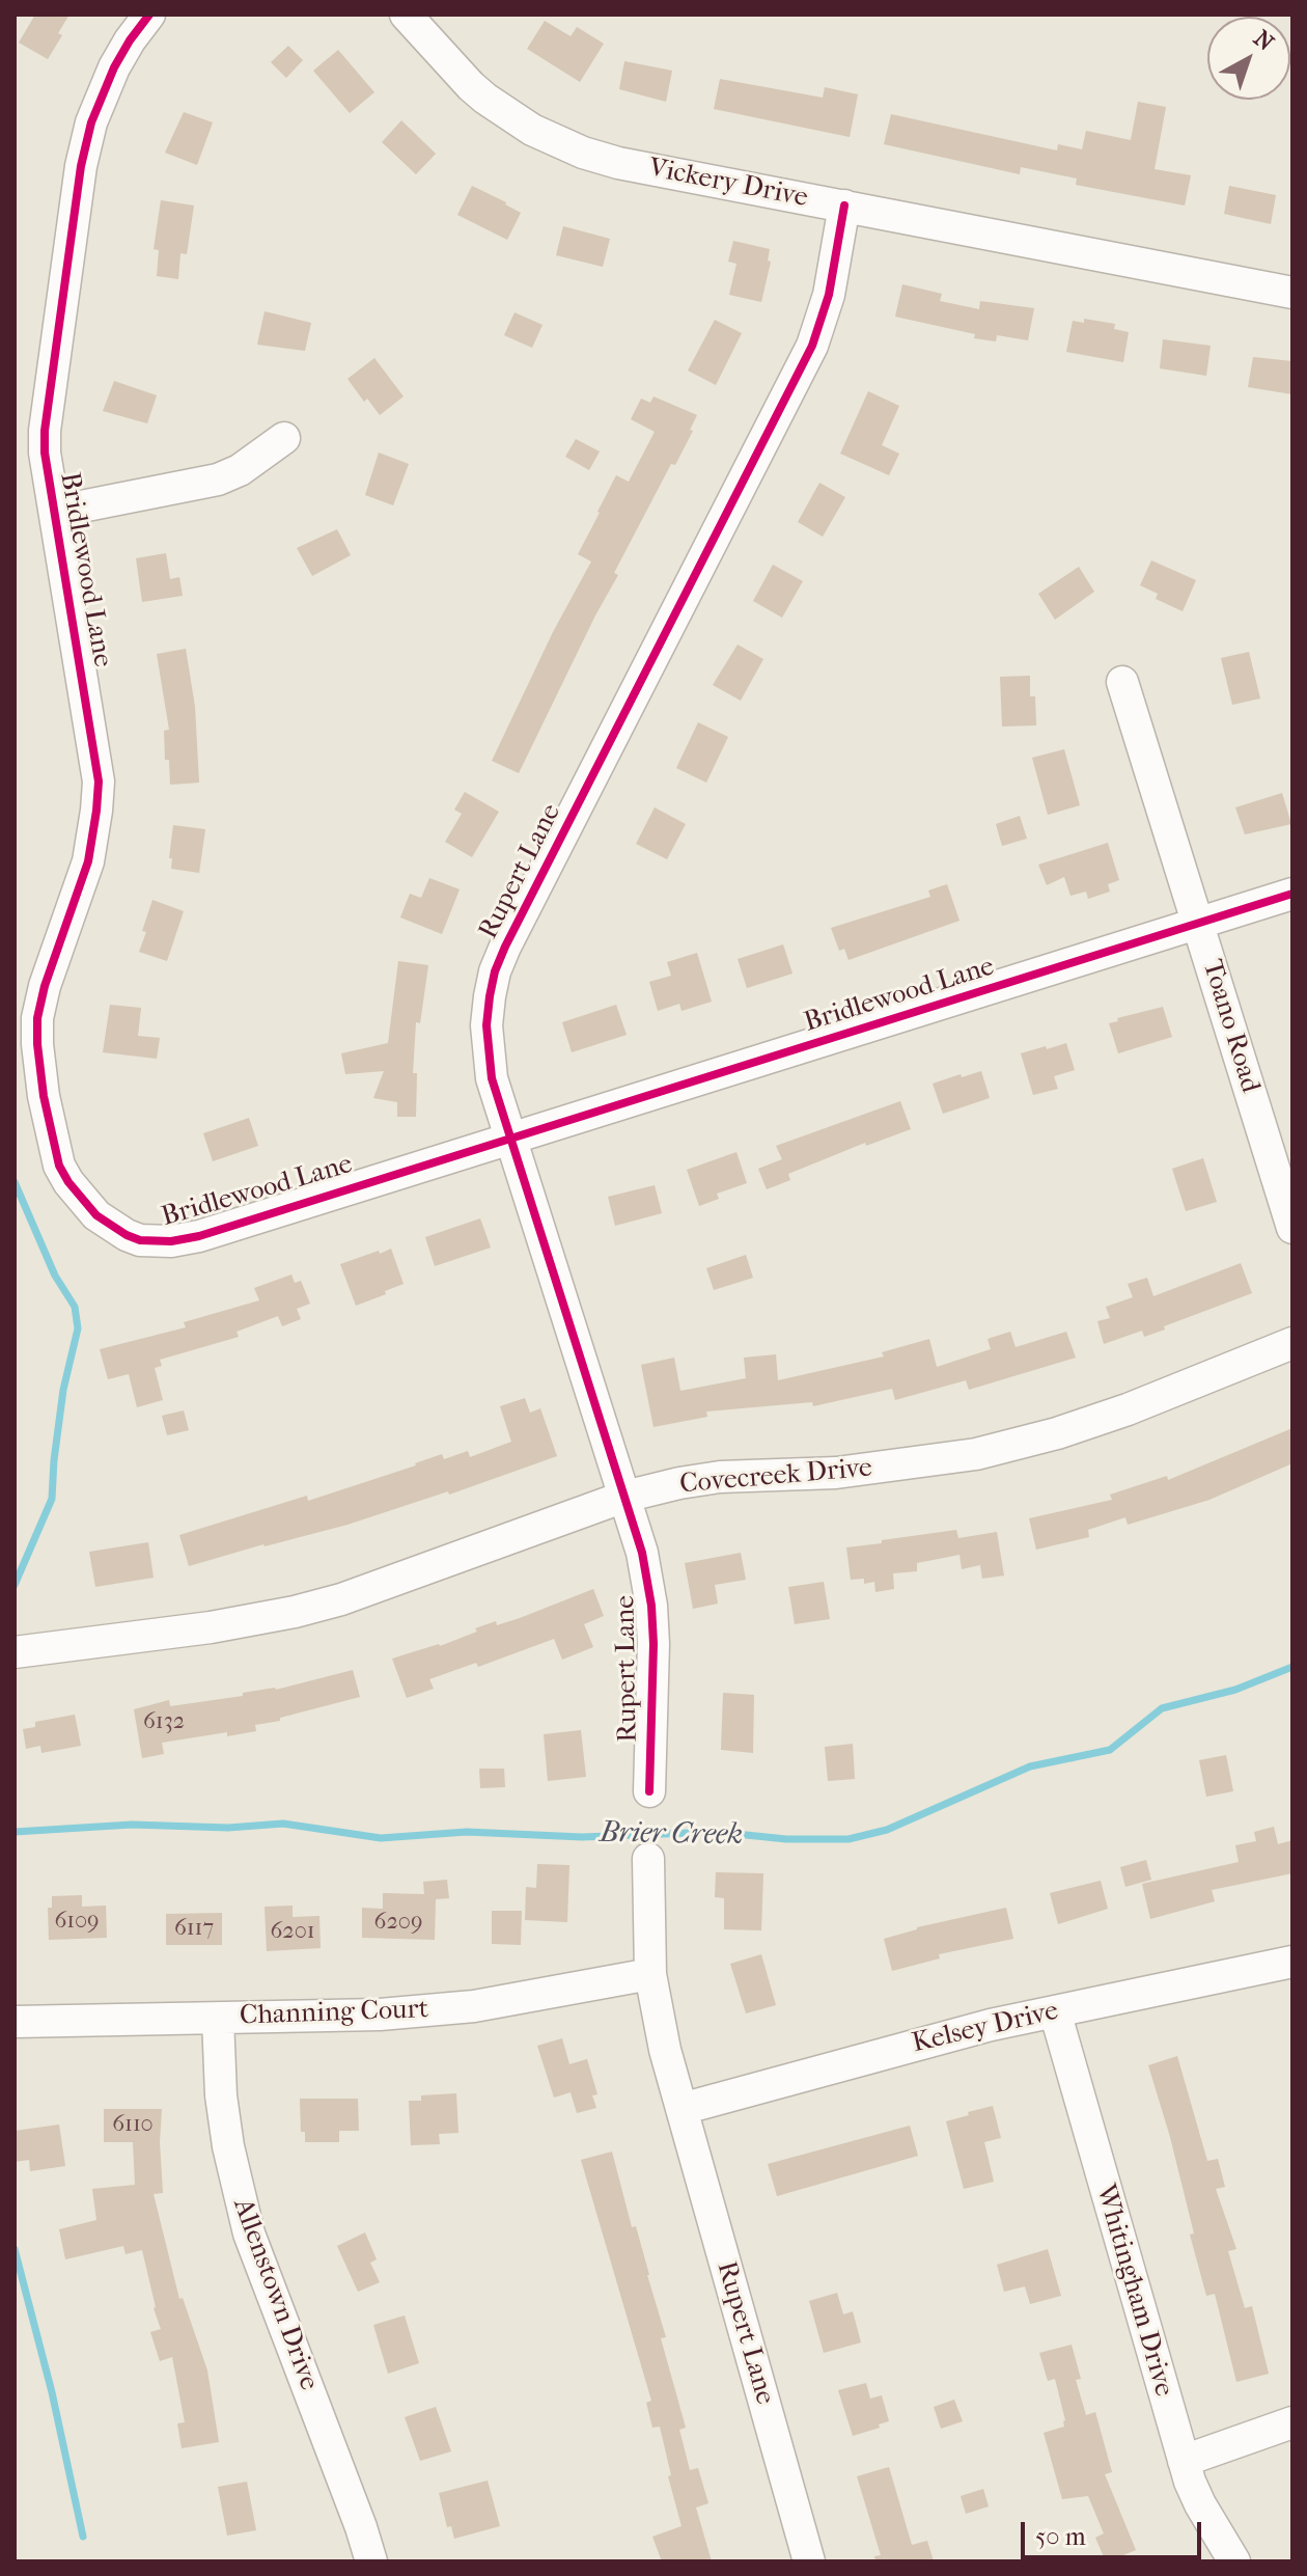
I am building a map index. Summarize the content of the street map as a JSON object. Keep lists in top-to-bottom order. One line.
{"streets":{"street":["Vickery Drive","Bridlewood Lane","Rupert Lane","Toano Road","Covecreek Drive","Channing Court","Kelsey Drive","Whitingham Drive","Allenstown Drive"]},"crossings":[["Vickery Drive","Rupert Lane"],["Bridlewood Lane","Rupert Lane"],["Bridlewood Lane","Toano Road"],["Rupert Lane","Covecreek Drive"],["Rupert Lane","Channing Court"],["Rupert Lane","Kelsey Drive"],["Channing Court","Allenstown Drive"],["Kelsey Drive","Whitingham Drive"]],"water":["Brier Creek"],"house_numbers":["6132","6109","6209","6117","6201","6110"],"scale_bar":"50 m","north":"top right"}
